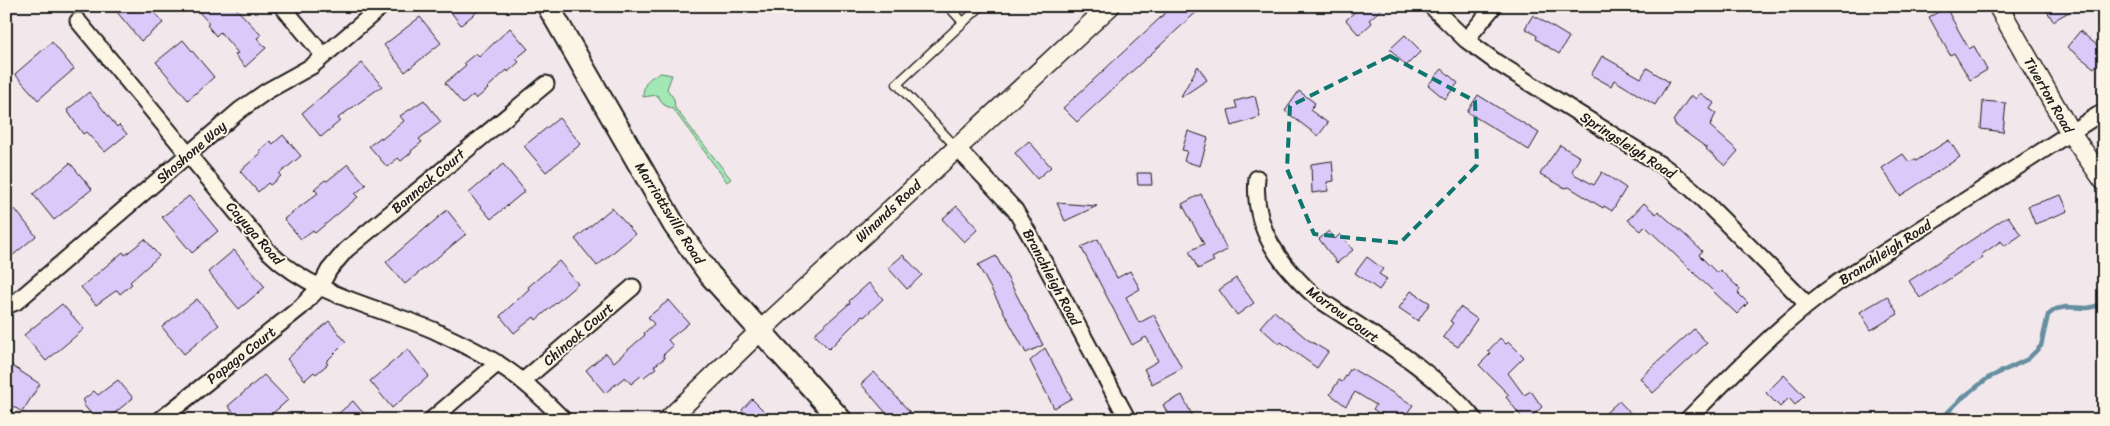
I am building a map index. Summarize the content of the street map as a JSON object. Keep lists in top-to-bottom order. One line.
{"streets":{"main road":["Marriottsville Road"],"street":["Tiverton Road","Springsleigh Road","Shoshone Way","Bannock Court","Winands Road","Cayuga Road","Branchleigh Road","Morrow Court","Chinook Court","Papago Court"]},"crossings":[["Tiverton Road","Branchleigh Road"],["Springsleigh Road","Branchleigh Road"],["Shoshone Way","Cayuga Road"],["Bannock Court","Cayuga Road"],["Bannock Court","Papago Court"],["Winands Road","Marriottsville Road"],["Winands Road","Branchleigh Road"],["Cayuga Road","Chinook Court"],["Cayuga Road","Papago Court"]]}
